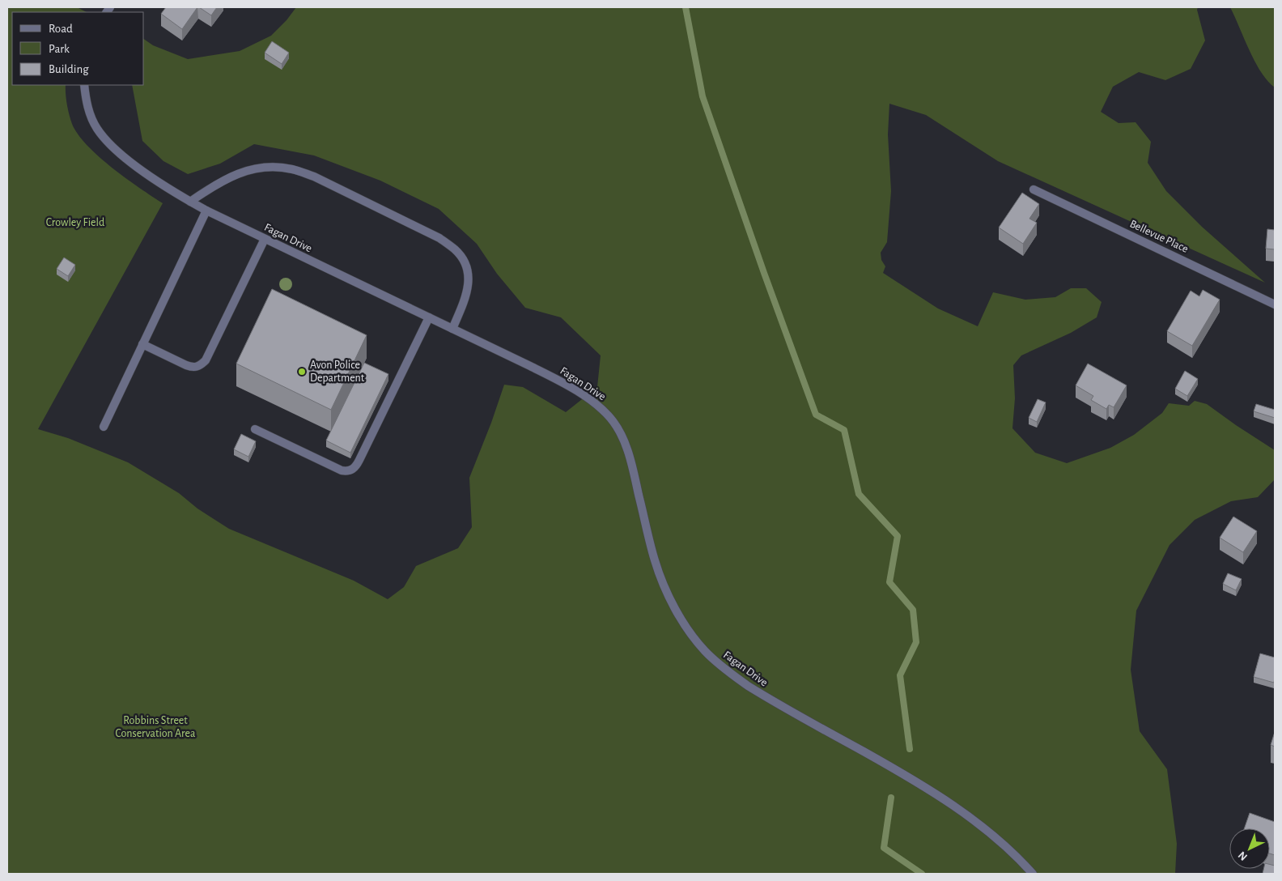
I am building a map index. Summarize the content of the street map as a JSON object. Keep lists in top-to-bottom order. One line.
{"streets":{"street":["Bellevue Place","Fagan Drive"]},"parks":["Crowley Field","Robbins Street Conservation Area"],"places":["Avon Police Department"],"legend":["Road","Park","Building"],"north":"bottom left"}
